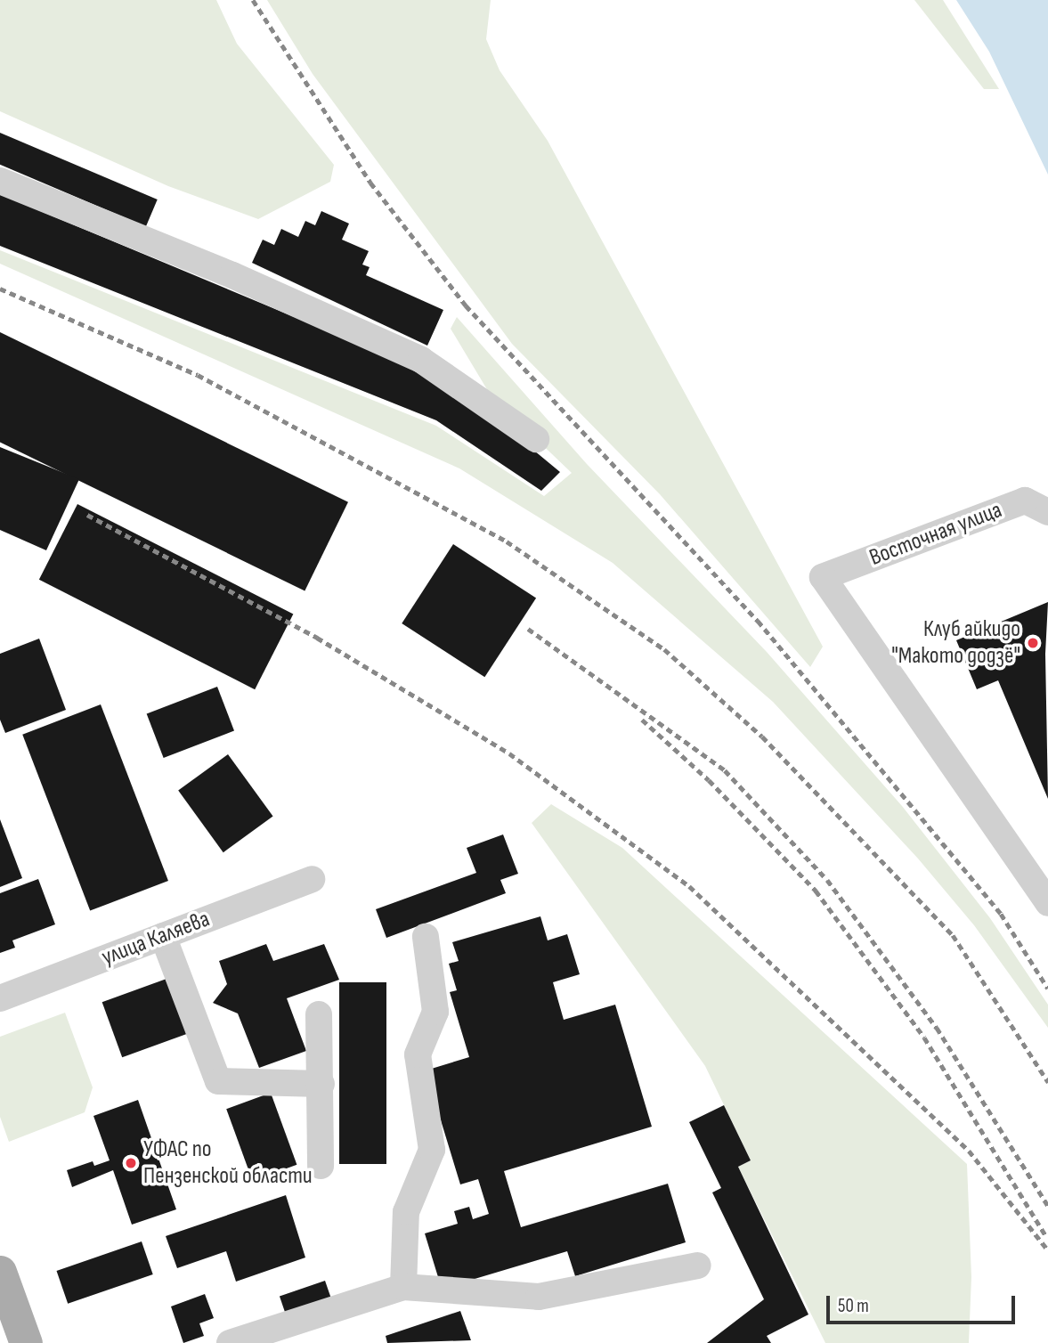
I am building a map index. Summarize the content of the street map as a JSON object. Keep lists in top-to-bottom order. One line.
{"streets":{"street":["Восточная улица","улица Каляева"]},"places":["Клуб айкидо \"Макото додзё\"","УФАС по Пензенской области"],"scale_bar":"50 m"}
